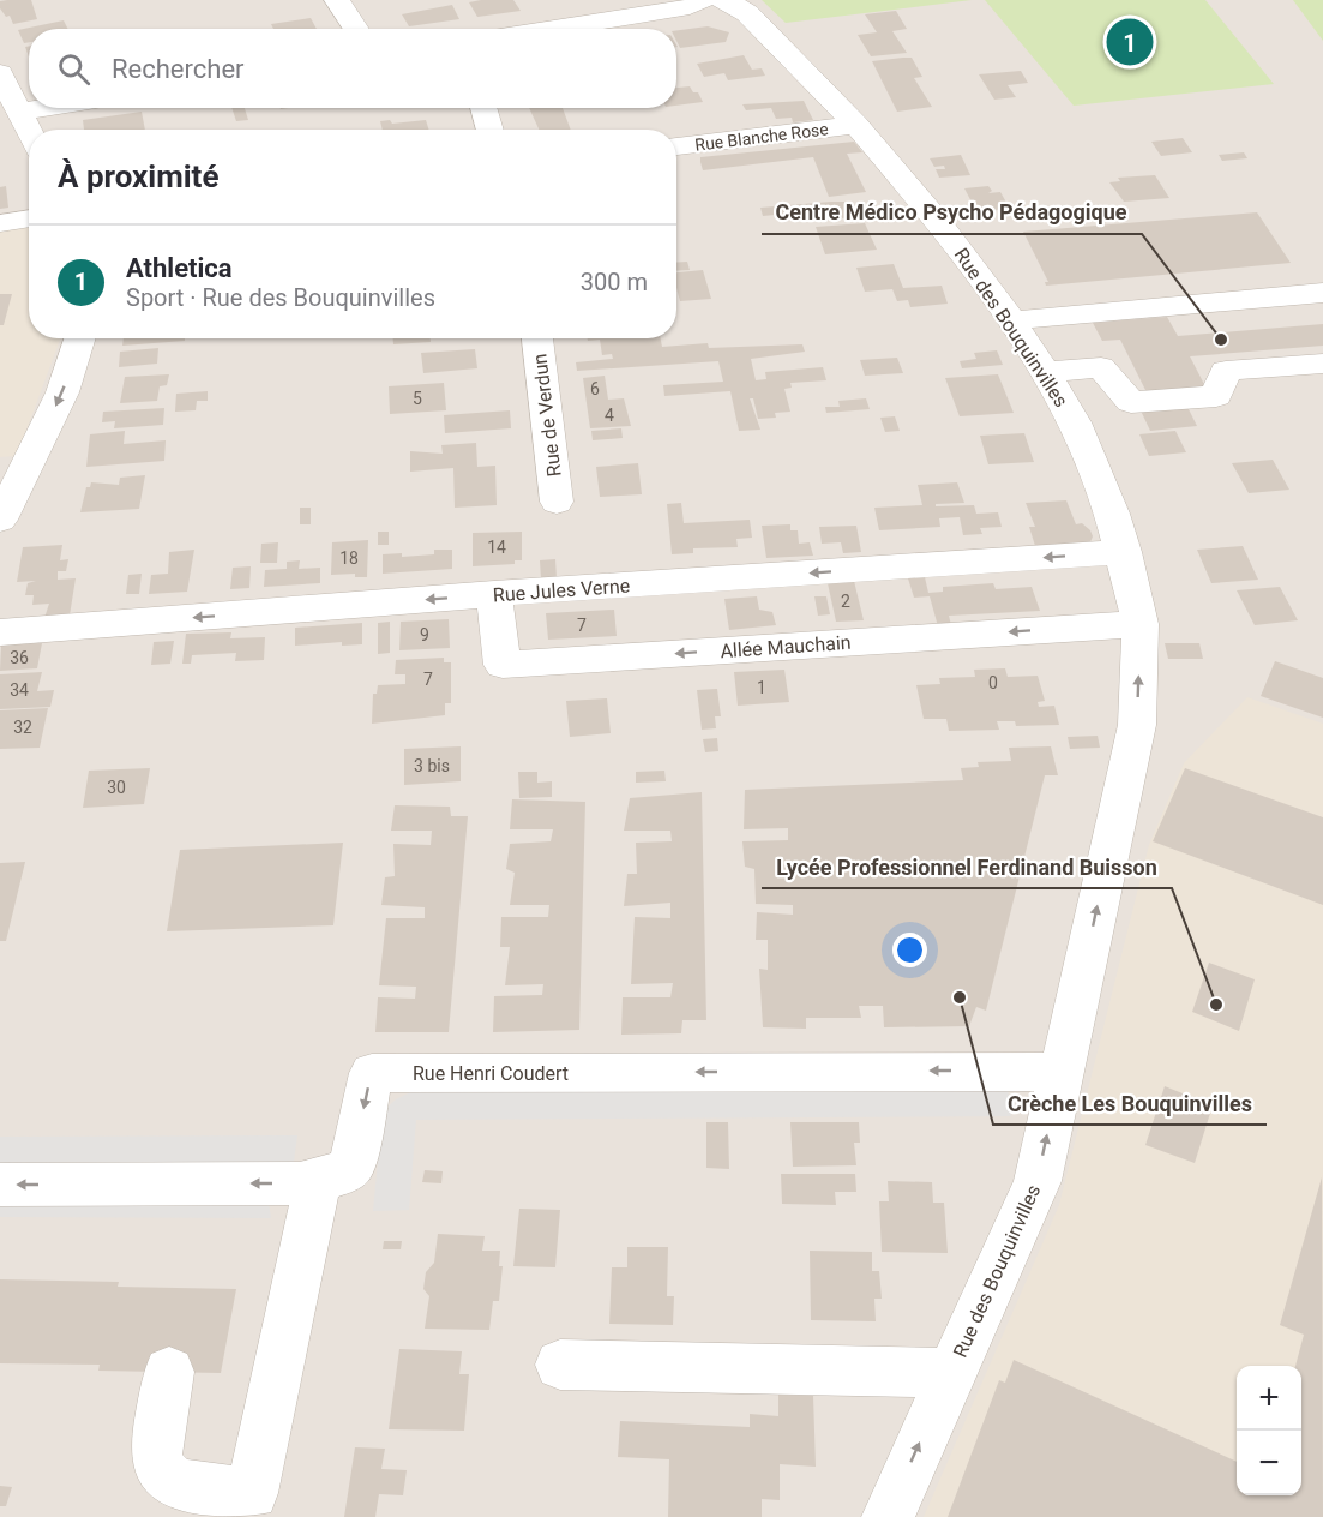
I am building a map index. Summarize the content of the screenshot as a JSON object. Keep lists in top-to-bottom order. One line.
{"streets":{"street":["Rue Blanche Rose","Rue des Bouquinvilles","Rue de Verdun","Rue Jules Verne","Allée Mauchain","Rue Henri Coudert"]},"crossings":[["Rue Blanche Rose","Rue des Bouquinvilles"],["Rue des Bouquinvilles","Rue Jules Verne"],["Rue des Bouquinvilles","Allée Mauchain"],["Rue des Bouquinvilles","Rue Henri Coudert"],["Rue Jules Verne","Allée Mauchain"]],"one_way":["Rue des Bouquinvilles","Rue Jules Verne","Allée Mauchain"],"places":["Centre Médico Psycho Pédagogique","Crèche Les Bouquinvilles","Lycée Professionnel Ferdinand Buisson"],"house_numbers":["6","5","4","14","18","2","7","9","36","7","0","1","34","32","3 bis","30"],"page":{"pins":"1","search":"Rechercher","heading":"À proximité","list":[{"mark":"1","name":"Athletica","note":"Sport · Rue des Bouquinvilles","value":"300 m"}],"map_buttons":["+","−"]}}
